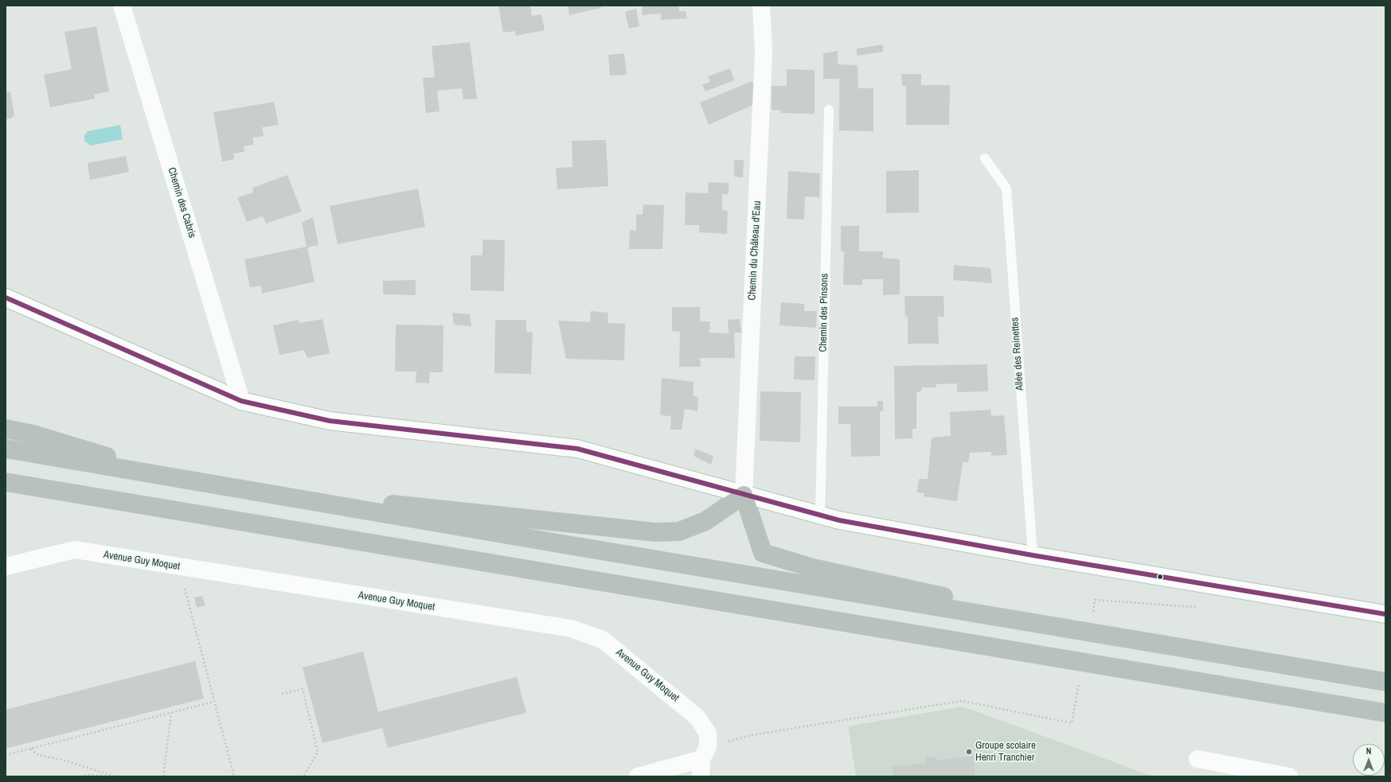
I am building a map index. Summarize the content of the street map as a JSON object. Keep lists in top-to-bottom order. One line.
{"streets":{"street":["Chemin des Cabris","Chemin du Château d'Eau","Avenue Guy Moquet"],"lane":["Chemin des Pinsons","Allée des Reinettes"]},"places":["Groupe scolaire Henri Tranchier"],"north":"top"}
